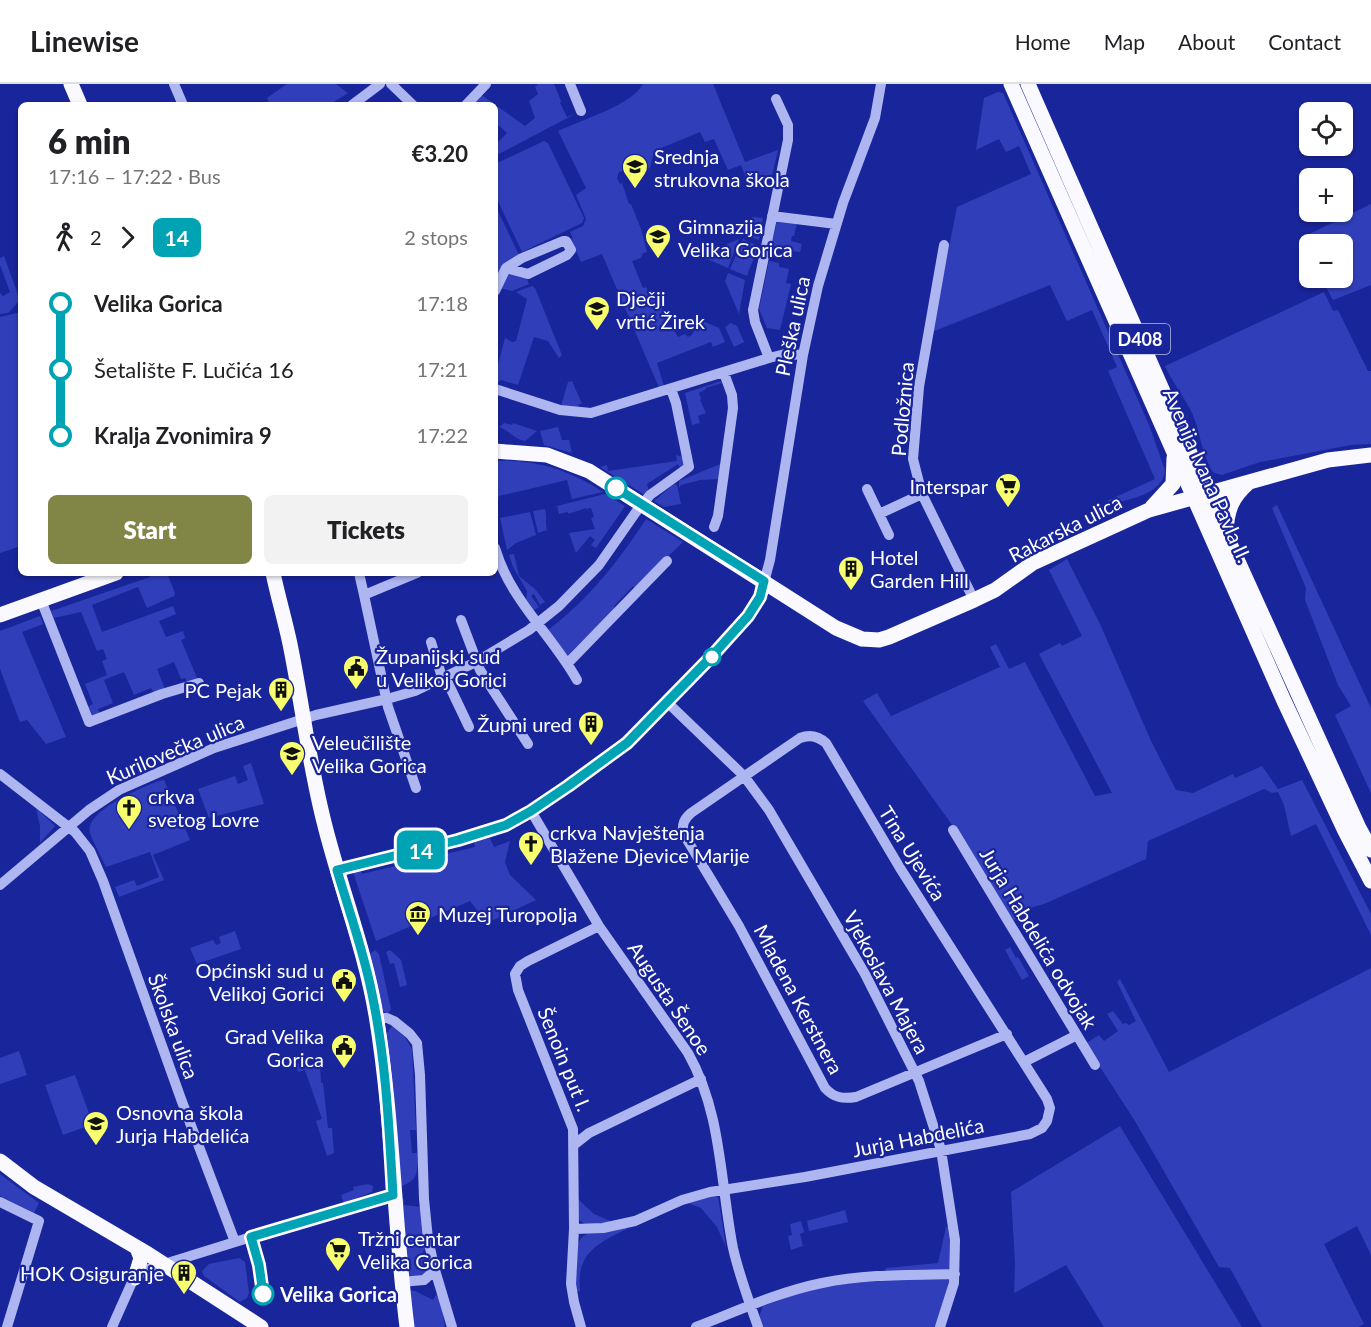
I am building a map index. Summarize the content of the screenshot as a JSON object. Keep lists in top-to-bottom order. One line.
{"streets":{"main road":["D408","Avenija Ivana Pavla II.","Rakarska ulica"],"street":["Pleška ulica","Podložnica","Kurilovečka ulica","Tina Ujevića","Jurja Habdelića odvojak","Vjekoslava Majera","Augusta Šenoe","Mladena Kerstnera","Školska ulica","Šenoin put I.","Jurja Habdelića"]},"crossings":[["Pleška ulica","Rakarska ulica"],["Pleška ulica","Vjekoslava Majera"],["Pleška ulica","Augusta Šenoe"],["Podložnica","Rakarska ulica"],["Avenija Ivana Pavla II.","Rakarska ulica"],["Rakarska ulica","Kurilovečka ulica"],["Kurilovečka ulica","Školska ulica"],["Tina Ujevića","Vjekoslava Majera"],["Tina Ujevića","Mladena Kerstnera"],["Tina Ujevića","Jurja Habdelića"],["Vjekoslava Majera","Mladena Kerstnera"],["Vjekoslava Majera","Jurja Habdelića"],["Augusta Šenoe","Šenoin put I."],["Augusta Šenoe","Jurja Habdelića"],["Šenoin put I.","Jurja Habdelića"]],"places":{"school or university":["Srednja strukovna škola","Gimnazija Velika Gorica","Dječji vrtić Žirek","Veleučilište Velika Gorica","Osnovna škola Jurja Habdelića"],"supermarket":["Interspar","Tržni centar Velika Gorica"],"building":["Hotel Garden Hill","PC Pejak","Župni ured","HOK Osiguranje"],"public building":["Županijski sud u Velikoj Gorici","Općinski sud u Velikoj Gorici","Grad Velika Gorica"],"church":["crkva svetog Lovre","crkva Navještenja Blažene Djevice Marije"],"museum":["Muzej Turopolja"],"other":["Velika Gorica"]},"lines":["bus line 14"],"page":{"header":"Linewise","nav":["Home","Map","About","Contact"],"on_map":"14","map_buttons":["+","−"],"heading":["6 min","17:16 – 17:22 · Bus","€3.20"],"legs":["2","14","2 stops"],"list":[{"name":"Velika Gorica","value":"17:18"},{"name":"Šetalište F. Lučića 16","value":"17:21"},{"name":"Kralja Zvonimira 9","value":"17:22"}],"buttons":["Start","Tickets"]}}
